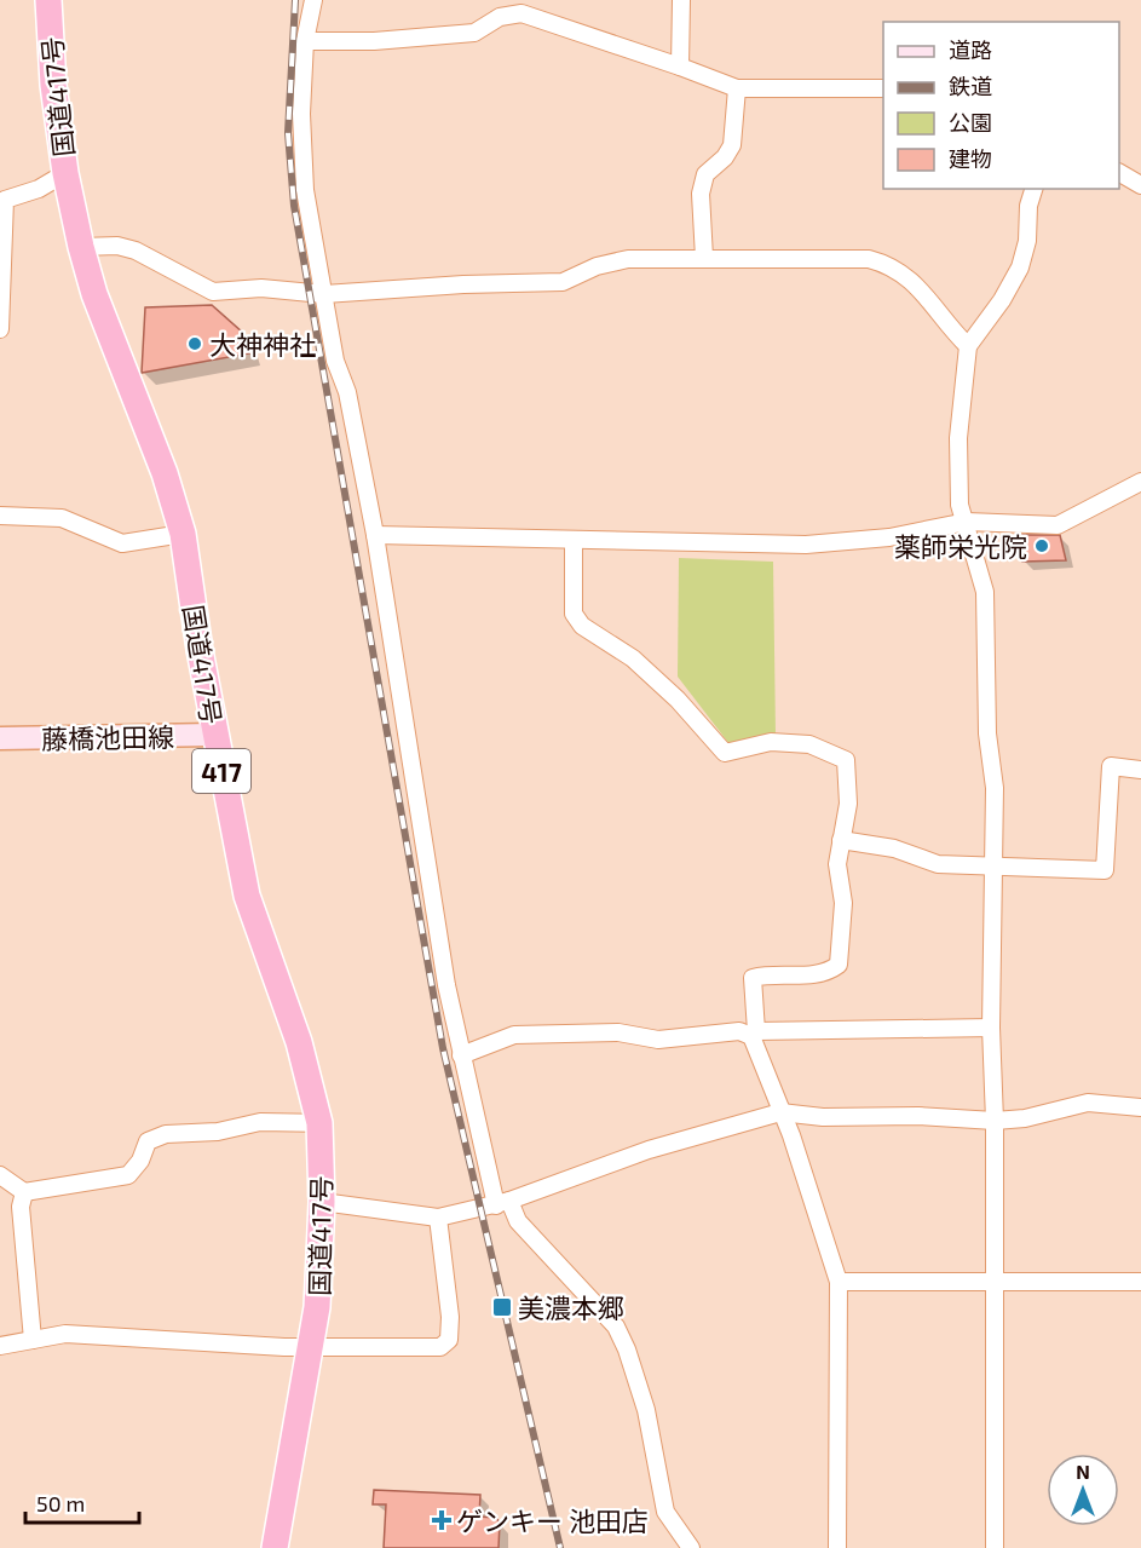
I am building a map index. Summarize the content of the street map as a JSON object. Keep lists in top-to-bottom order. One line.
{"streets":{"highway":["国道417号","417"],"main road":["藤橋池田線"]},"crossings":[["国道417号","藤橋池田線"]],"places":{"other":["大神神社","薬師栄光院"],"transit":["美濃本郷"],"health":["ゲンキー 池田店"]},"legend":["道路","鉄道","公園","建物"],"scale_bar":"50 m","north":"top"}
